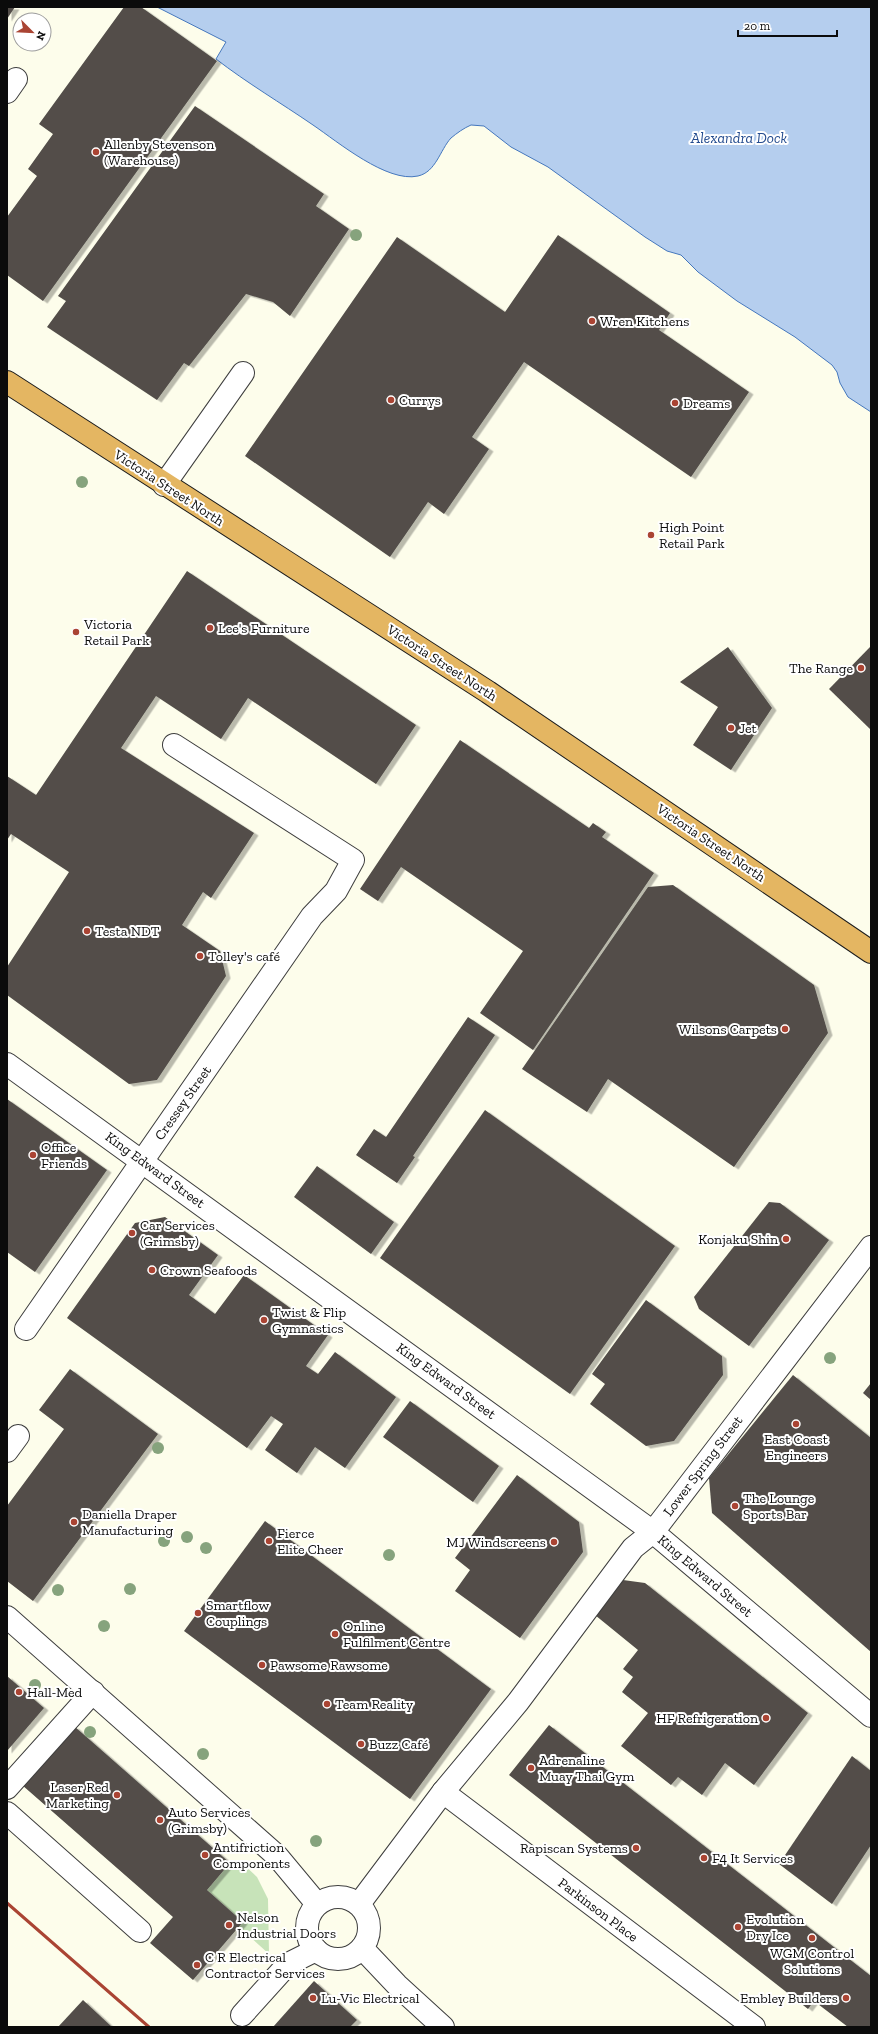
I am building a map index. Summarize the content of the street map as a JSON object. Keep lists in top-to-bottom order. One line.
{"streets":{"highway":["Victoria Street North"],"street":["Cressey Street","King Edward Street","Lower Spring Street","Parkinson Place"]},"crossings":[["Cressey Street","King Edward Street"],["King Edward Street","Lower Spring Street"],["Lower Spring Street","Parkinson Place"]],"water":["Alexandra Dock"],"places":["Allenby Stevenson (Warehouse)","Wren Kitchens","Currys","Dreams","High Point Retail Park","Lee's Furniture","Victoria Retail Park","The Range","Jet","Testa NDT","Tolley's café","Wilsons Carpets","Office Friends","Car Services (Grimsby)","Konjaku Shin","Crown Seafoods","Twist & Flip Gymnastics","East Coast Engineers","The Lounge Sports Bar","Daniella Draper Manufacturing","Fierce Elite Cheer","MJ Windscreens","Smartflow Couplings","Online Fulfilment Centre","Pawsome Rawsome","Hall-Med","Team Reality","HF Refrigeration","Buzz Café","Adrenaline Muay Thai Gym","Laser Red Marketing","Auto Services (Grimsby)","Rapiscan Systems","Antifriction Components","F4 It Services","Nelson Industrial Doors","Evolution Dry Ice","WGM Control Solutions","C R Electrical Contractor Services","Lu-Vic Electrical","Embley Builders"],"scale_bar":"20 m","north":"bottom right"}
